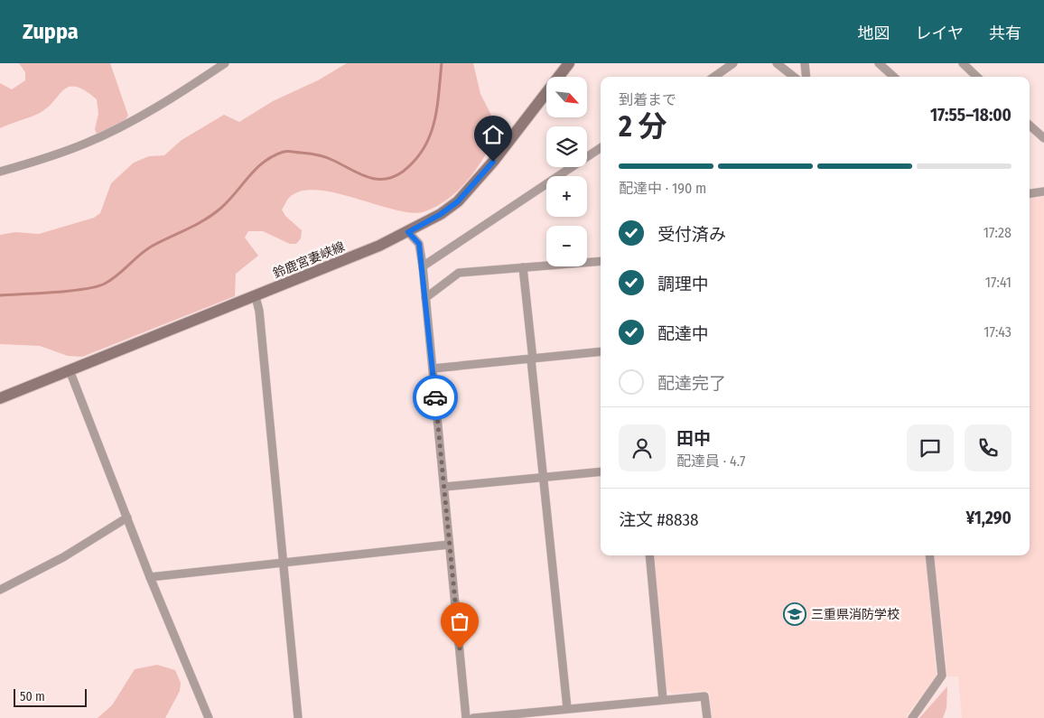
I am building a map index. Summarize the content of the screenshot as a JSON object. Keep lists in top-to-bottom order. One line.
{"streets":{"main road":["鈴鹿宮妻峡線"]},"places":{"school or university":["三重県消防学校"]},"scale_bar":"50 m","north":"bottom right","page":{"header":"Zuppa","nav":["地図","レイヤ","共有"],"map_buttons":["+","−"],"heading":["2 分","到着まで","17:55–18:00"],"panel":["田中","配達員 · 4.7","注文 #8838","¥1,290"],"bar":"配達中 · 190 m","list":[["受付済み","17:28"],["調理中","17:41"],["配達中","17:43"],"配達完了"],"scale":"50 m"}}
